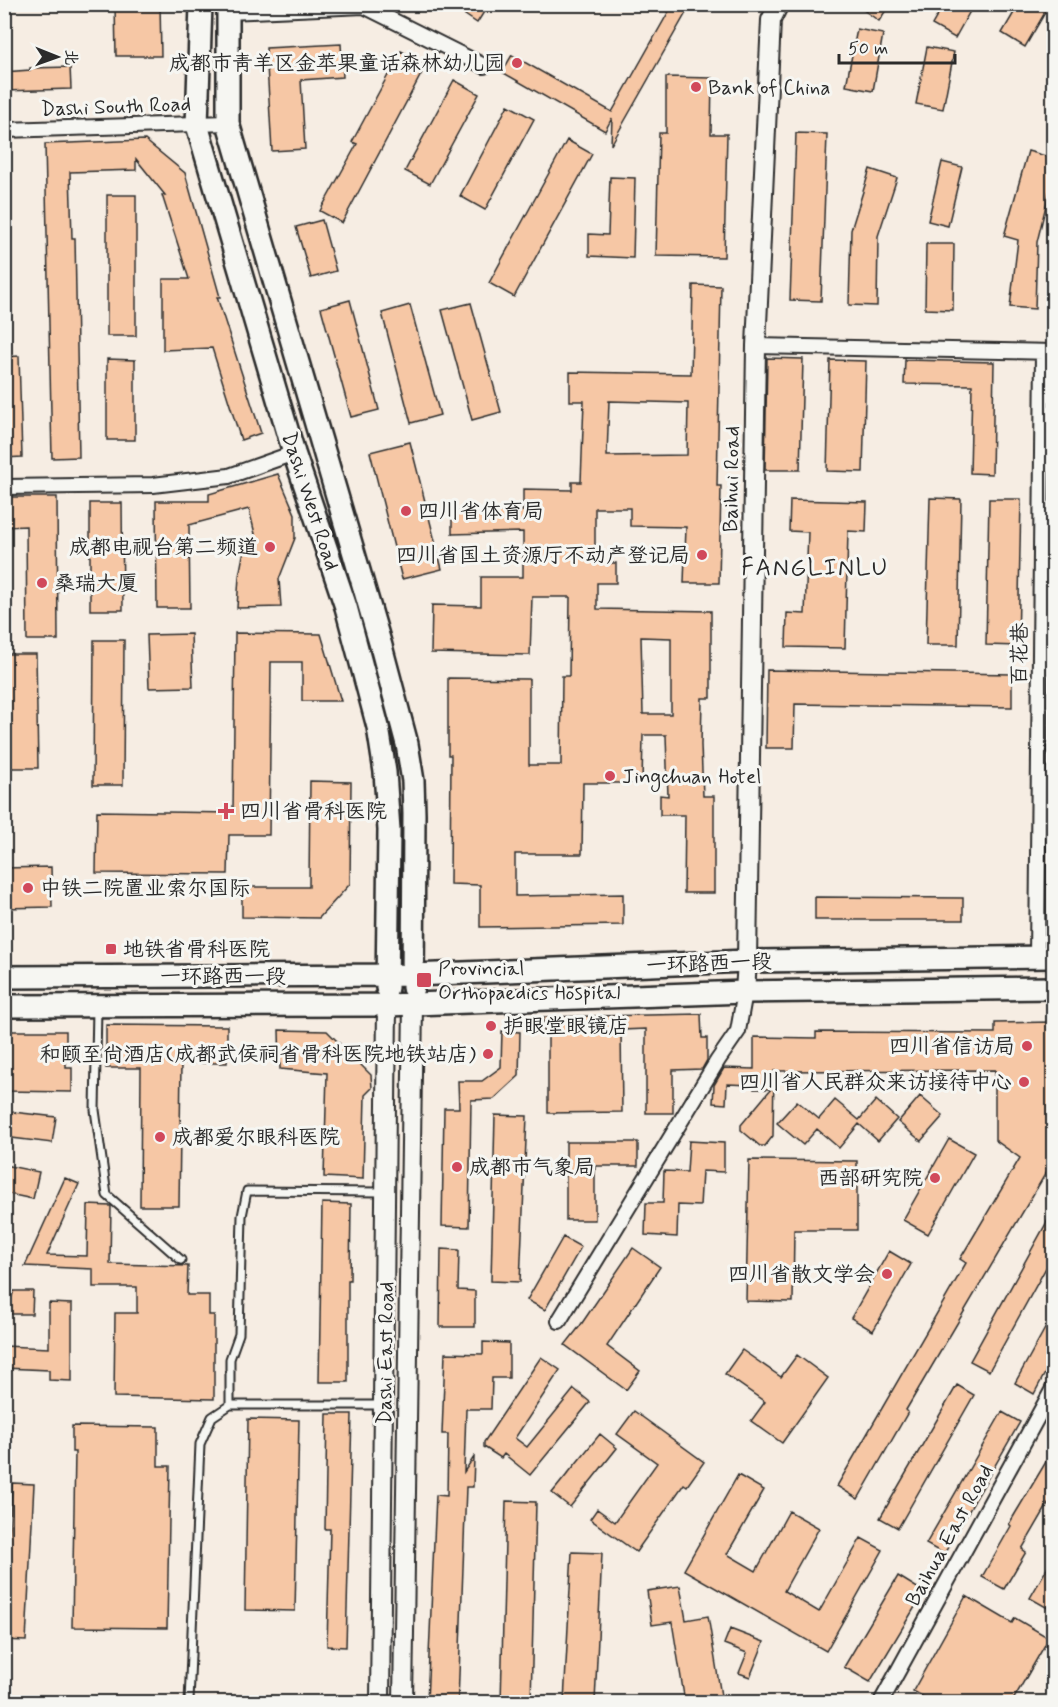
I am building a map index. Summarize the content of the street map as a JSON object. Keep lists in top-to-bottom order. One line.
{"streets":{"main road":["Baihui Road","Dashi West Road","一环路西一段","Dashi East Road"],"street":["Dashi South Road","百花巷","Baihua East Road"]},"crossings":[["Dashi South Road","Dashi West Road"],["Baihui Road","百花巷"],["Baihui Road","一环路西一段"],["Dashi West Road","一环路西一段"],["Dashi West Road","Dashi East Road"],["百花巷","一环路西一段"],["一环路西一段","Dashi East Road"]],"districts":["FANGLINLU"],"places":{"other":["成都市青羊区金苹果童话森林幼儿园","Bank of China","四川省体育局","成都电视台第二频道","四川省国土资源厅不动产登记局","桑瑞大厦","Jingchuan Hotel","中铁二院置业索尔国际","护眼堂眼镜店","四川省信访局","和颐至尚酒店(成都武侯祠省骨科医院地铁站店)","四川省人民群众来访接待中心","成都爱尔眼科医院","成都市气象局","西部研究院","四川省散文学会"],"health":["四川省骨科医院"],"transit":["地铁省骨科医院","Provincial Orthopaedics Hospital"]},"scale_bar":"50 m","north":"right"}
